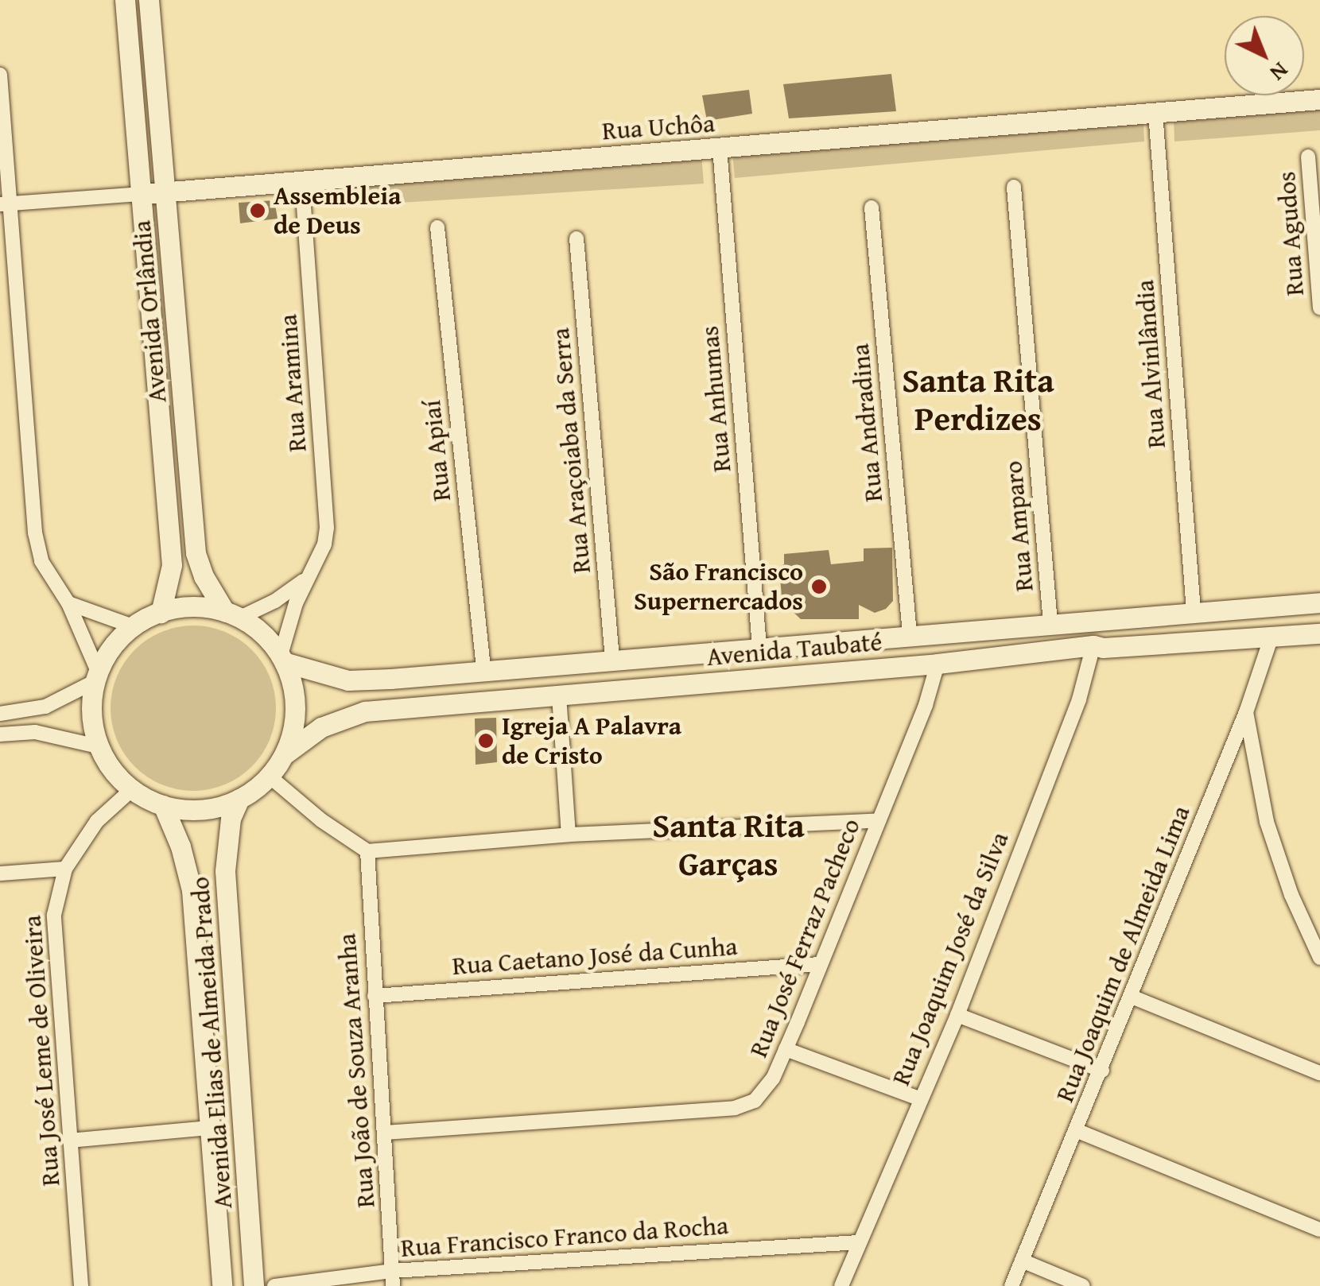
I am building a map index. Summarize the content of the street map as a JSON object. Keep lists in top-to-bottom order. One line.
{"streets":{"street":["Rua Uchôa","Rua Agudos","Avenida Orlândia","Rua Alvinlândia","Rua Aramina","Rua Anhumas","Rua Andradina","Rua Apiaí","Rua Araçoiaba da Serra","Rua Amparo","Avenida Taubaté","Rua José Ferraz Pacheco","Rua Joaquim de Almeida Lima","Rua Caetano José da Cunha","Rua Joaquim José da Silva","Avenida Elias de Almeida Prado","Rua José Leme de Oliveira","Rua João de Souza Aranha","Rua Francisco Franco da Rocha"]},"crossings":[["Rua Uchôa","Avenida Orlândia"],["Rua Uchôa","Rua Alvinlândia"],["Rua Uchôa","Rua Aramina"],["Rua Uchôa","Rua Anhumas"],["Avenida Orlândia","Rua Aramina"],["Avenida Orlândia","Avenida Taubaté"],["Avenida Orlândia","Avenida Elias de Almeida Prado"],["Avenida Orlândia","Rua José Leme de Oliveira"],["Rua Alvinlândia","Avenida Taubaté"],["Rua Aramina","Avenida Taubaté"],["Rua Aramina","Avenida Elias de Almeida Prado"],["Rua Aramina","Rua José Leme de Oliveira"],["Rua Anhumas","Avenida Taubaté"],["Rua Andradina","Avenida Taubaté"],["Rua Apiaí","Avenida Taubaté"],["Rua Araçoiaba da Serra","Avenida Taubaté"],["Rua Amparo","Avenida Taubaté"],["Avenida Taubaté","Rua José Ferraz Pacheco"],["Avenida Taubaté","Rua Joaquim de Almeida Lima"],["Avenida Taubaté","Rua Joaquim José da Silva"],["Avenida Taubaté","Avenida Elias de Almeida Prado"],["Avenida Taubaté","Rua José Leme de Oliveira"],["Rua José Ferraz Pacheco","Rua Caetano José da Cunha"],["Rua José Ferraz Pacheco","Rua João de Souza Aranha"],["Rua Caetano José da Cunha","Rua João de Souza Aranha"],["Rua Joaquim José da Silva","Rua Francisco Franco da Rocha"],["Avenida Elias de Almeida Prado","Rua José Leme de Oliveira"],["Rua João de Souza Aranha","Rua Francisco Franco da Rocha"]],"districts":["Santa Rita Perdizes","Santa Rita Garças"],"places":["Assembleia de Deus","São Francisco Supernercados","Igreja A Palavra de Cristo"],"north":"bottom right"}
